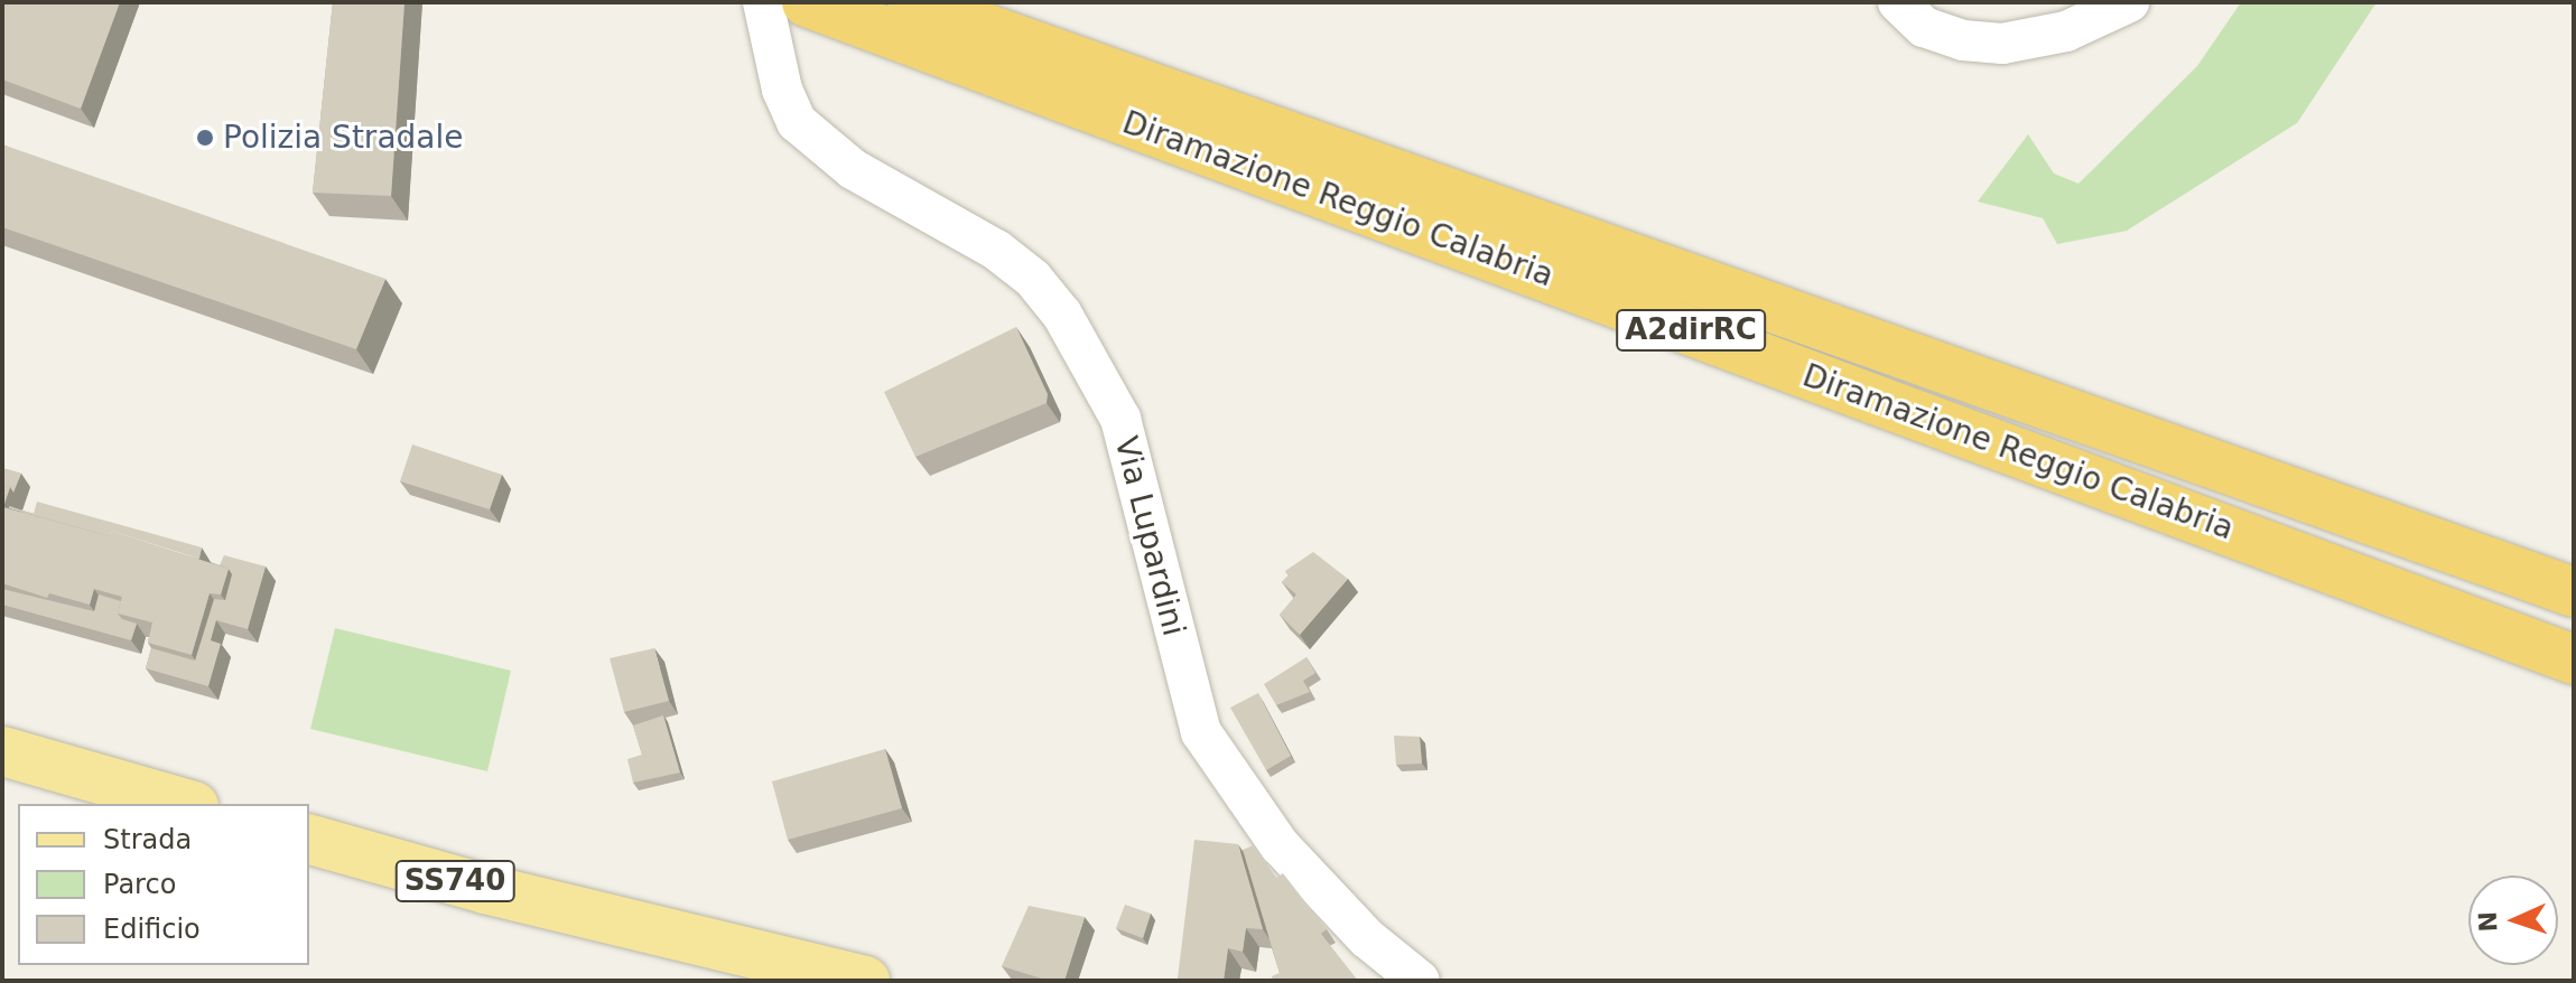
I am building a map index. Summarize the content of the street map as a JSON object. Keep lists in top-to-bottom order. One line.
{"streets":{"highway":["Diramazione Reggio Calabria","A2dirRC"],"main road":["SS740"],"street":["Via Lupardini"]},"places":["Polizia Stradale"],"legend":["Strada","Parco","Edificio"],"north":"left"}
